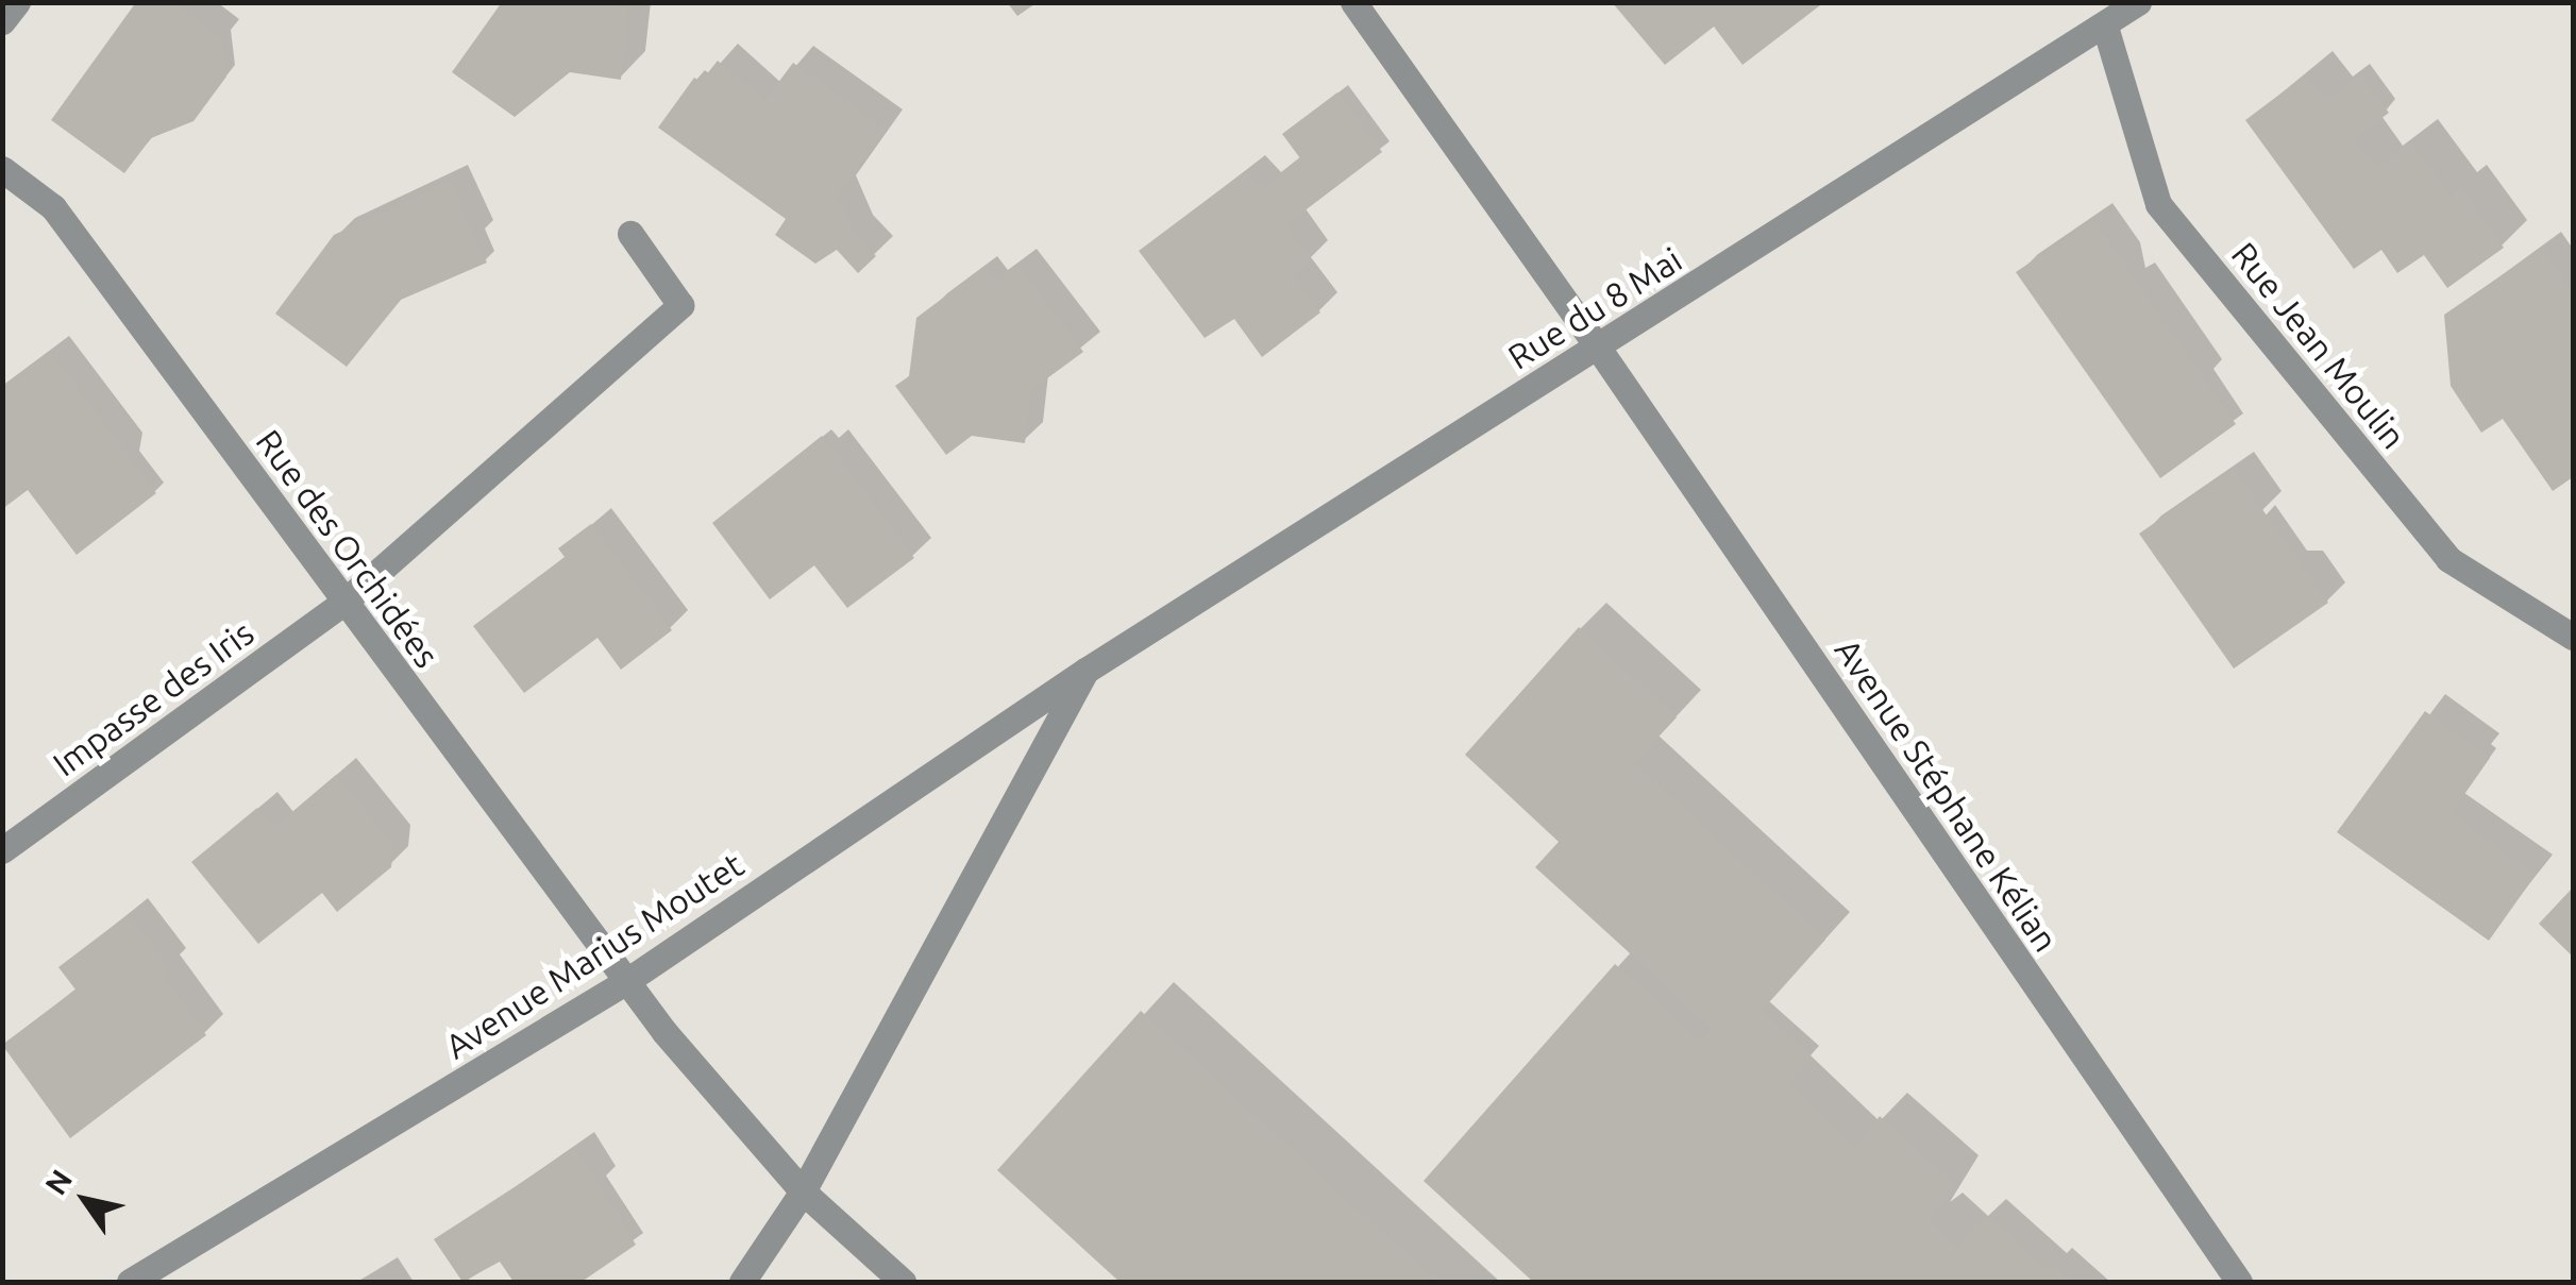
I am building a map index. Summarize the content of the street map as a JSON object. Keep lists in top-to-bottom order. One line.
{"streets":{"street":["Rue du 8 Mai","Rue Jean Moulin","Rue des Orchidées","Impasse des Iris","Avenue Stéphane Kélian","Avenue Marius Moutet"]},"crossings":[["Rue du 8 Mai","Rue Jean Moulin"],["Rue du 8 Mai","Avenue Stéphane Kélian"],["Rue du 8 Mai","Avenue Marius Moutet"],["Rue des Orchidées","Impasse des Iris"],["Rue des Orchidées","Avenue Marius Moutet"]],"north":"top left"}
